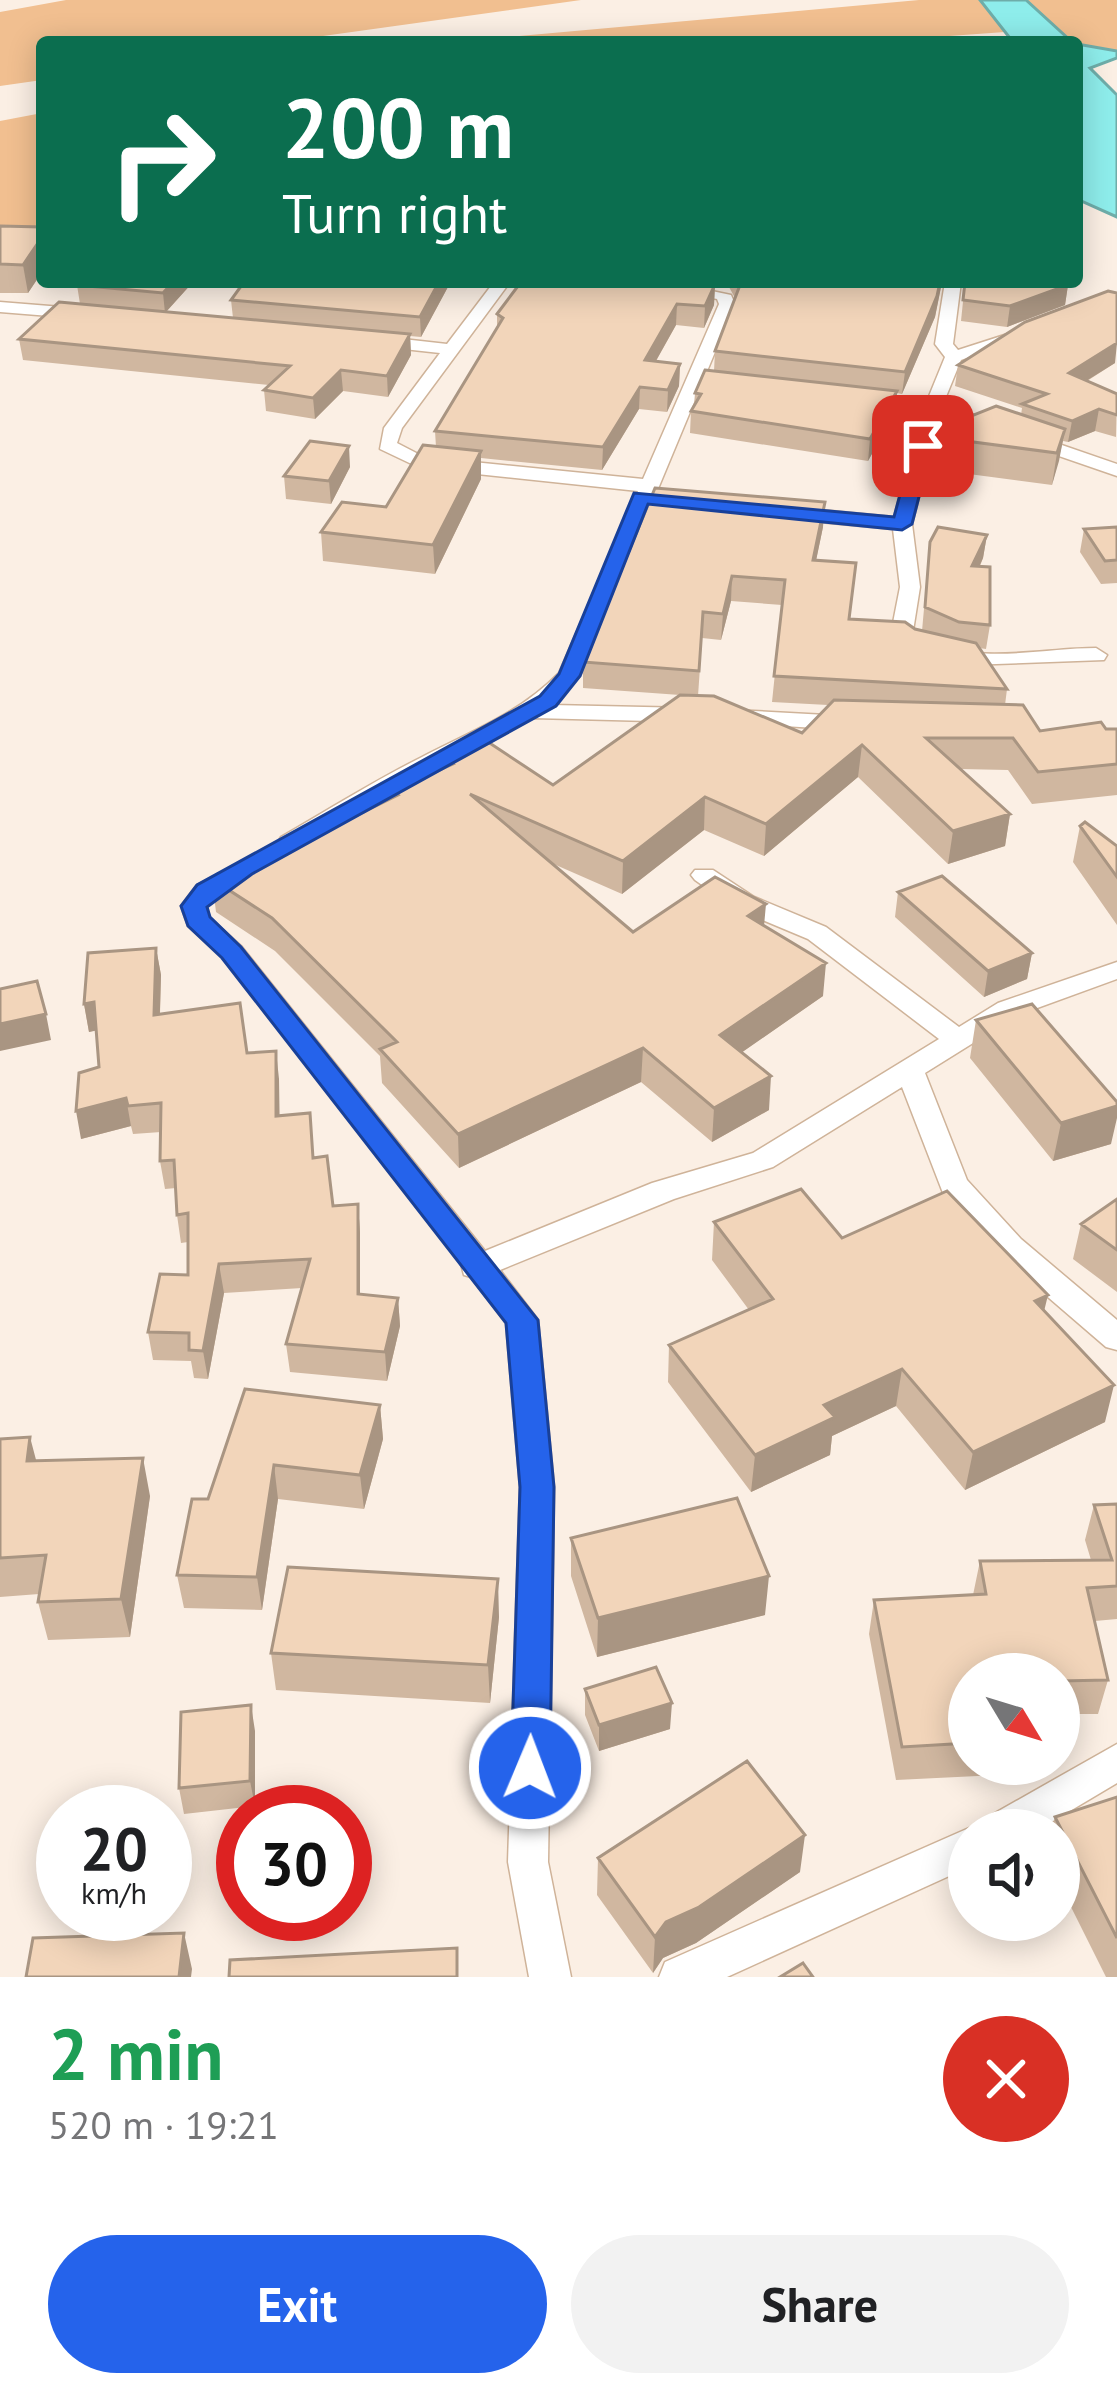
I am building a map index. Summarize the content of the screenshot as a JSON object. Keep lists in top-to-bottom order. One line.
{"north":"bottom right","page":{"turn":["200 m","Turn right"],"speed":"20 km/h","limit":"30","heading":["2 min","520 m · 19:21"],"buttons":["Exit","Share"]}}
